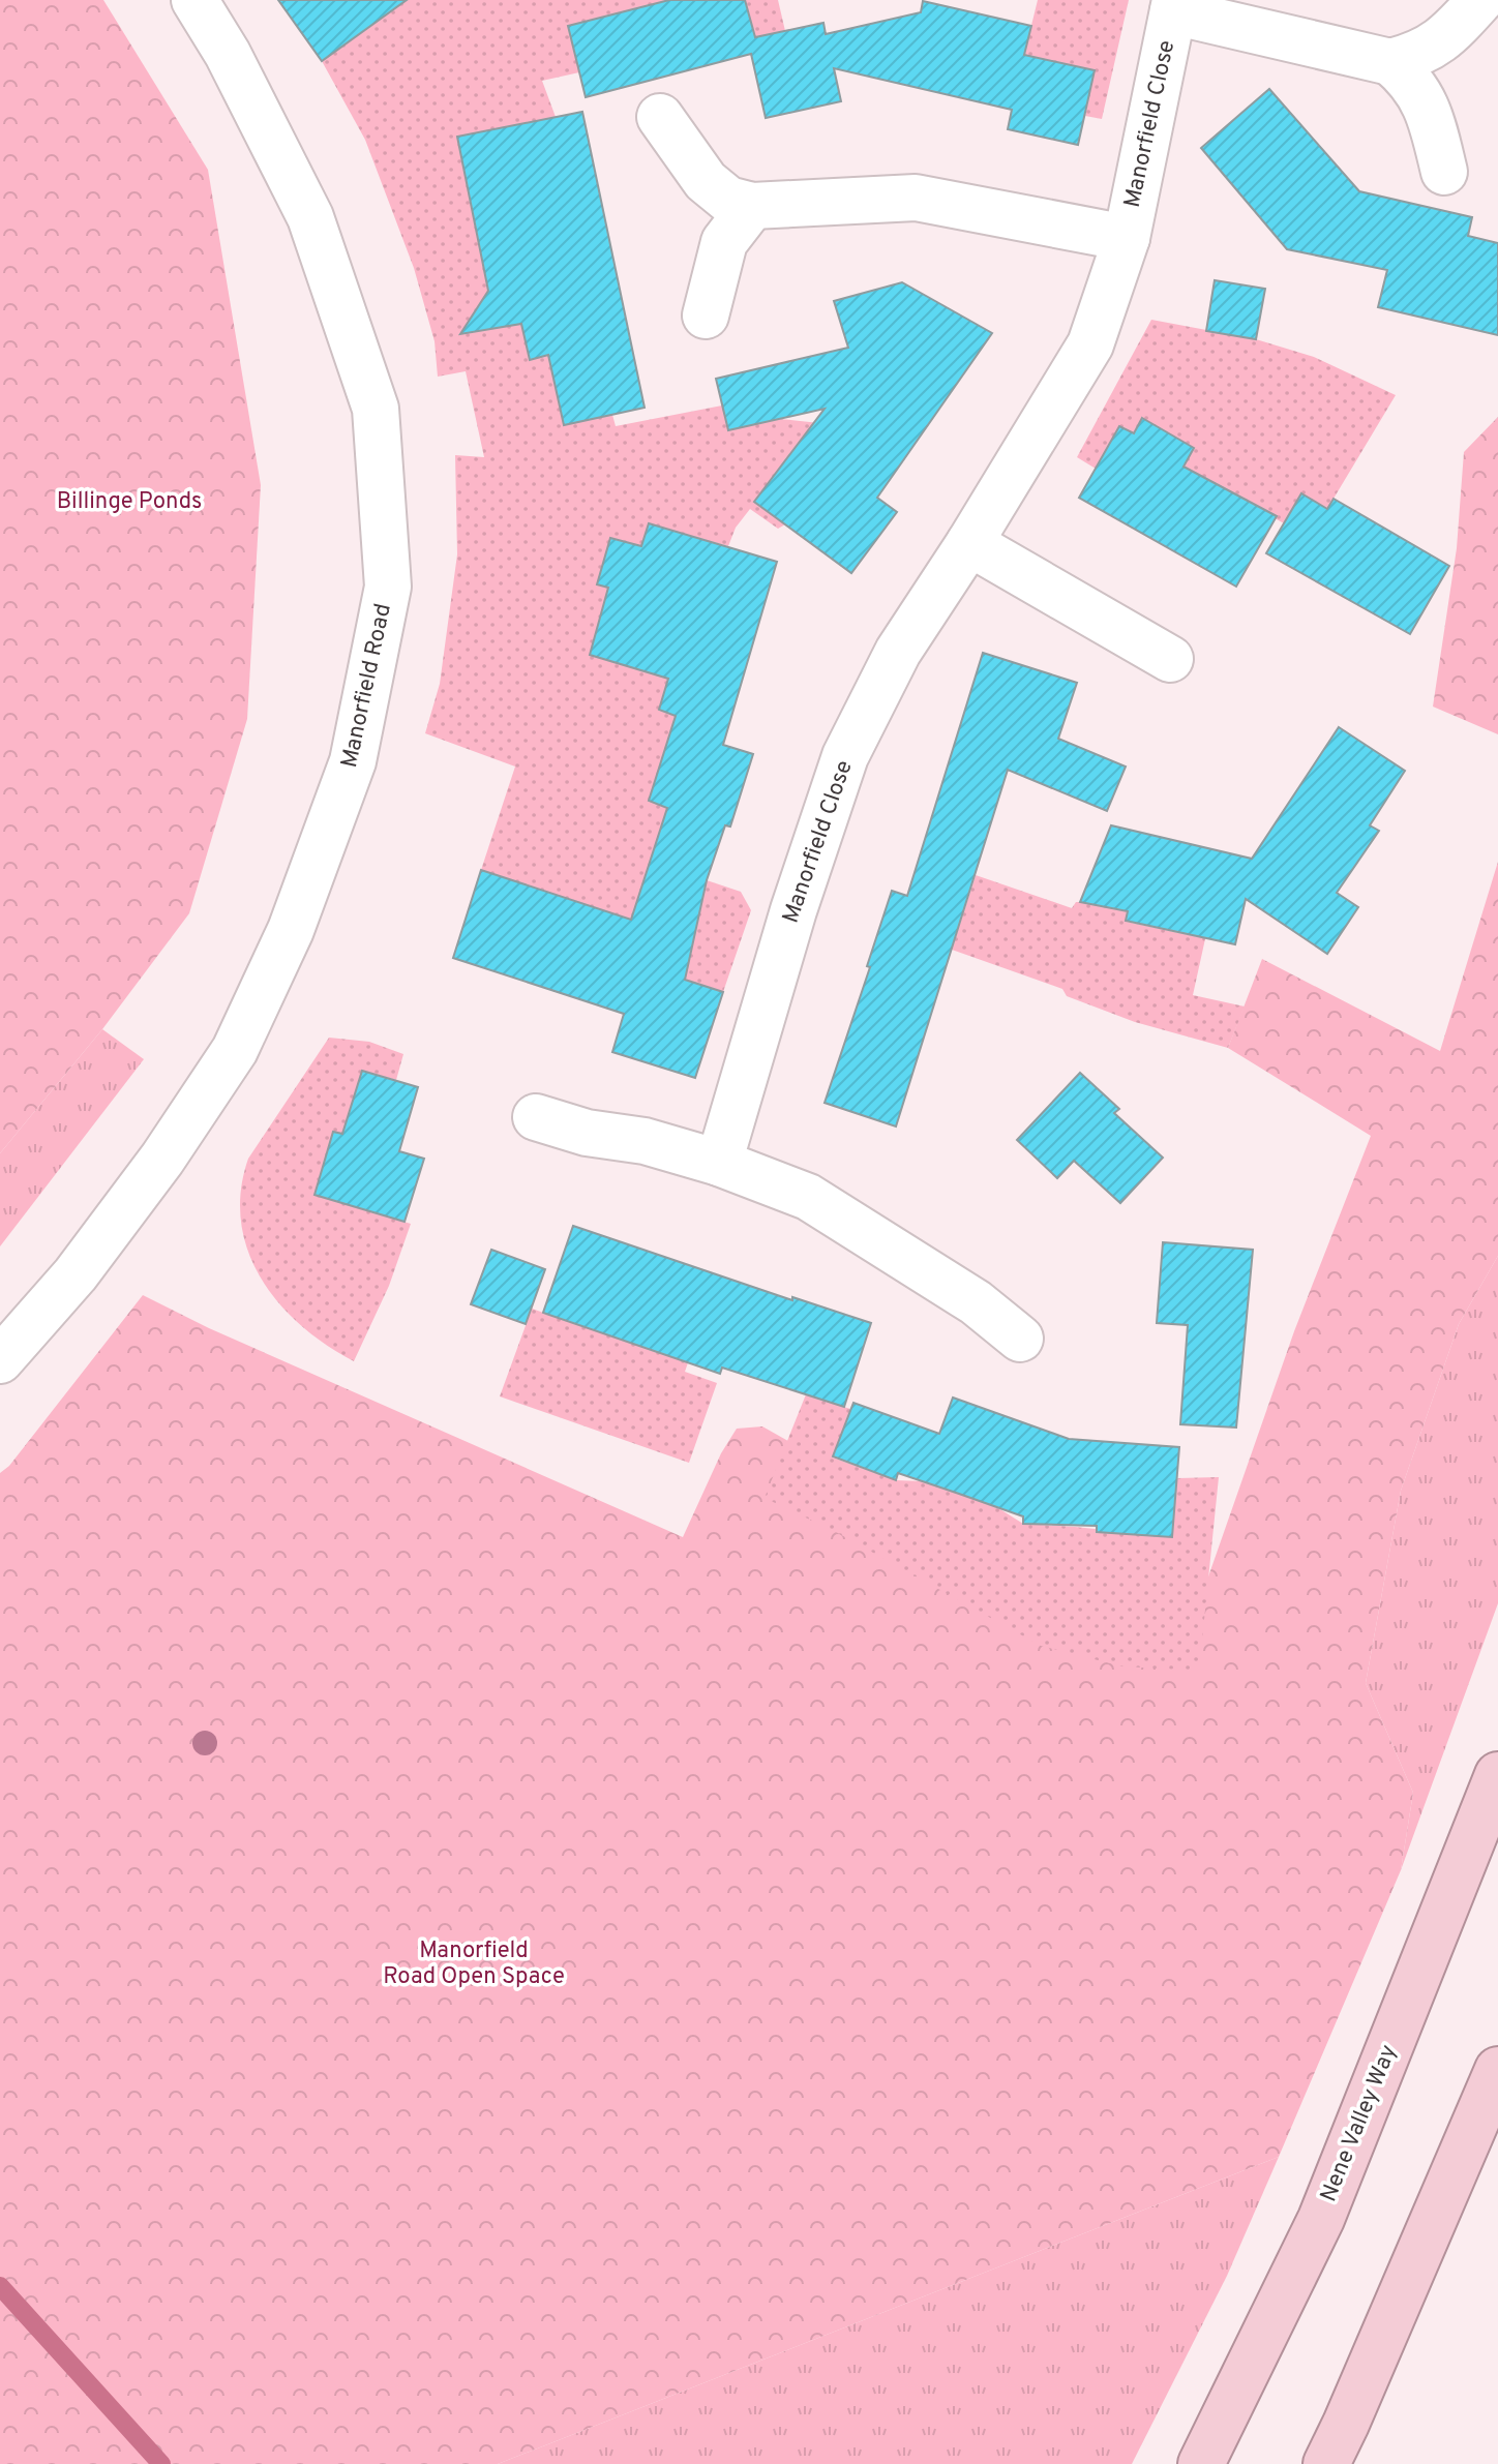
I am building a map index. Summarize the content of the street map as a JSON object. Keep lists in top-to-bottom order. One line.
{"streets":{"highway":["Nene Valley Way"],"street":["Manorfield Close","Manorfield Road"]},"parks":["Billinge Ponds","Manorfield Road Open Space"]}
